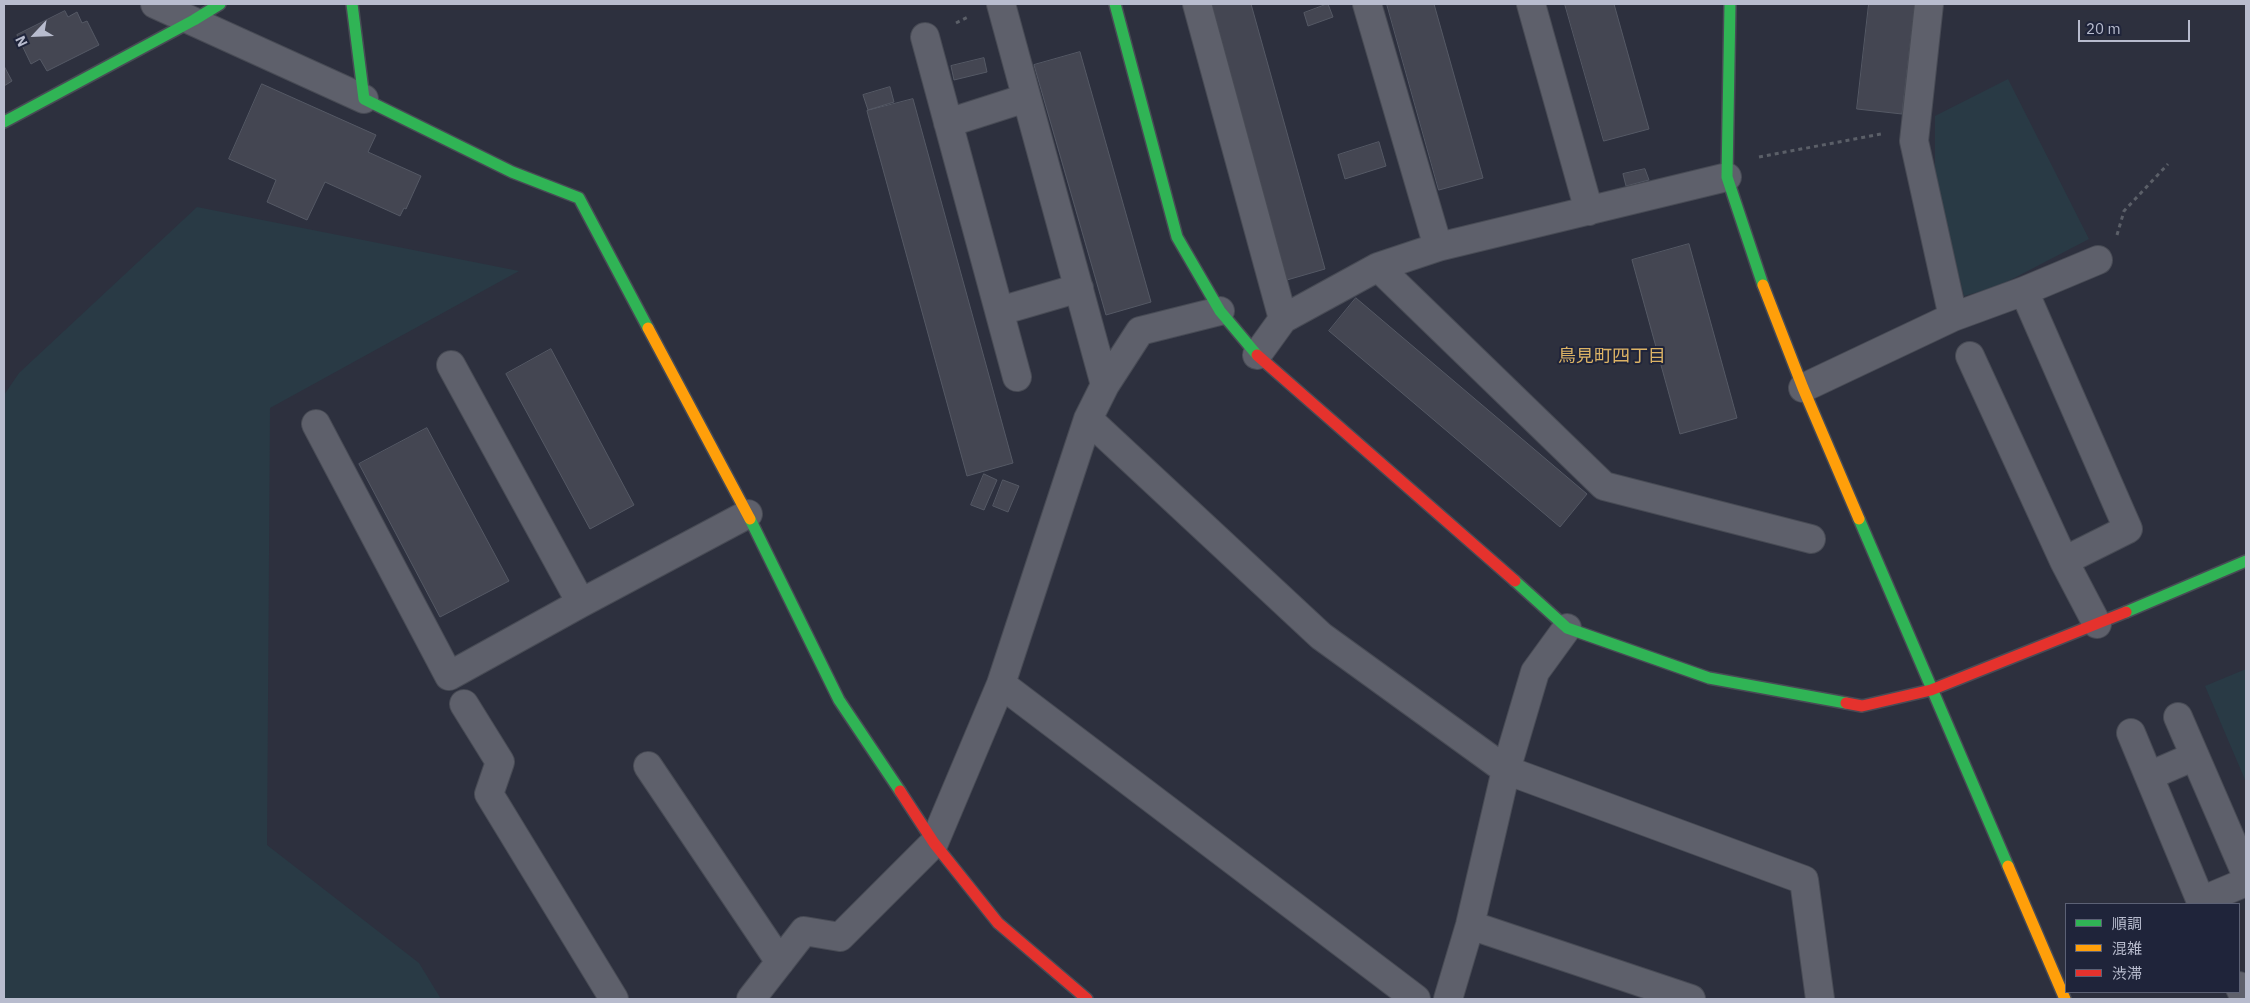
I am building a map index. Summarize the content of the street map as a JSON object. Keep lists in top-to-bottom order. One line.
{"districts":["鳥見町四丁目"],"legend":["順調","混雑","渋滞"],"scale_bar":"20 m","north":"bottom left"}
